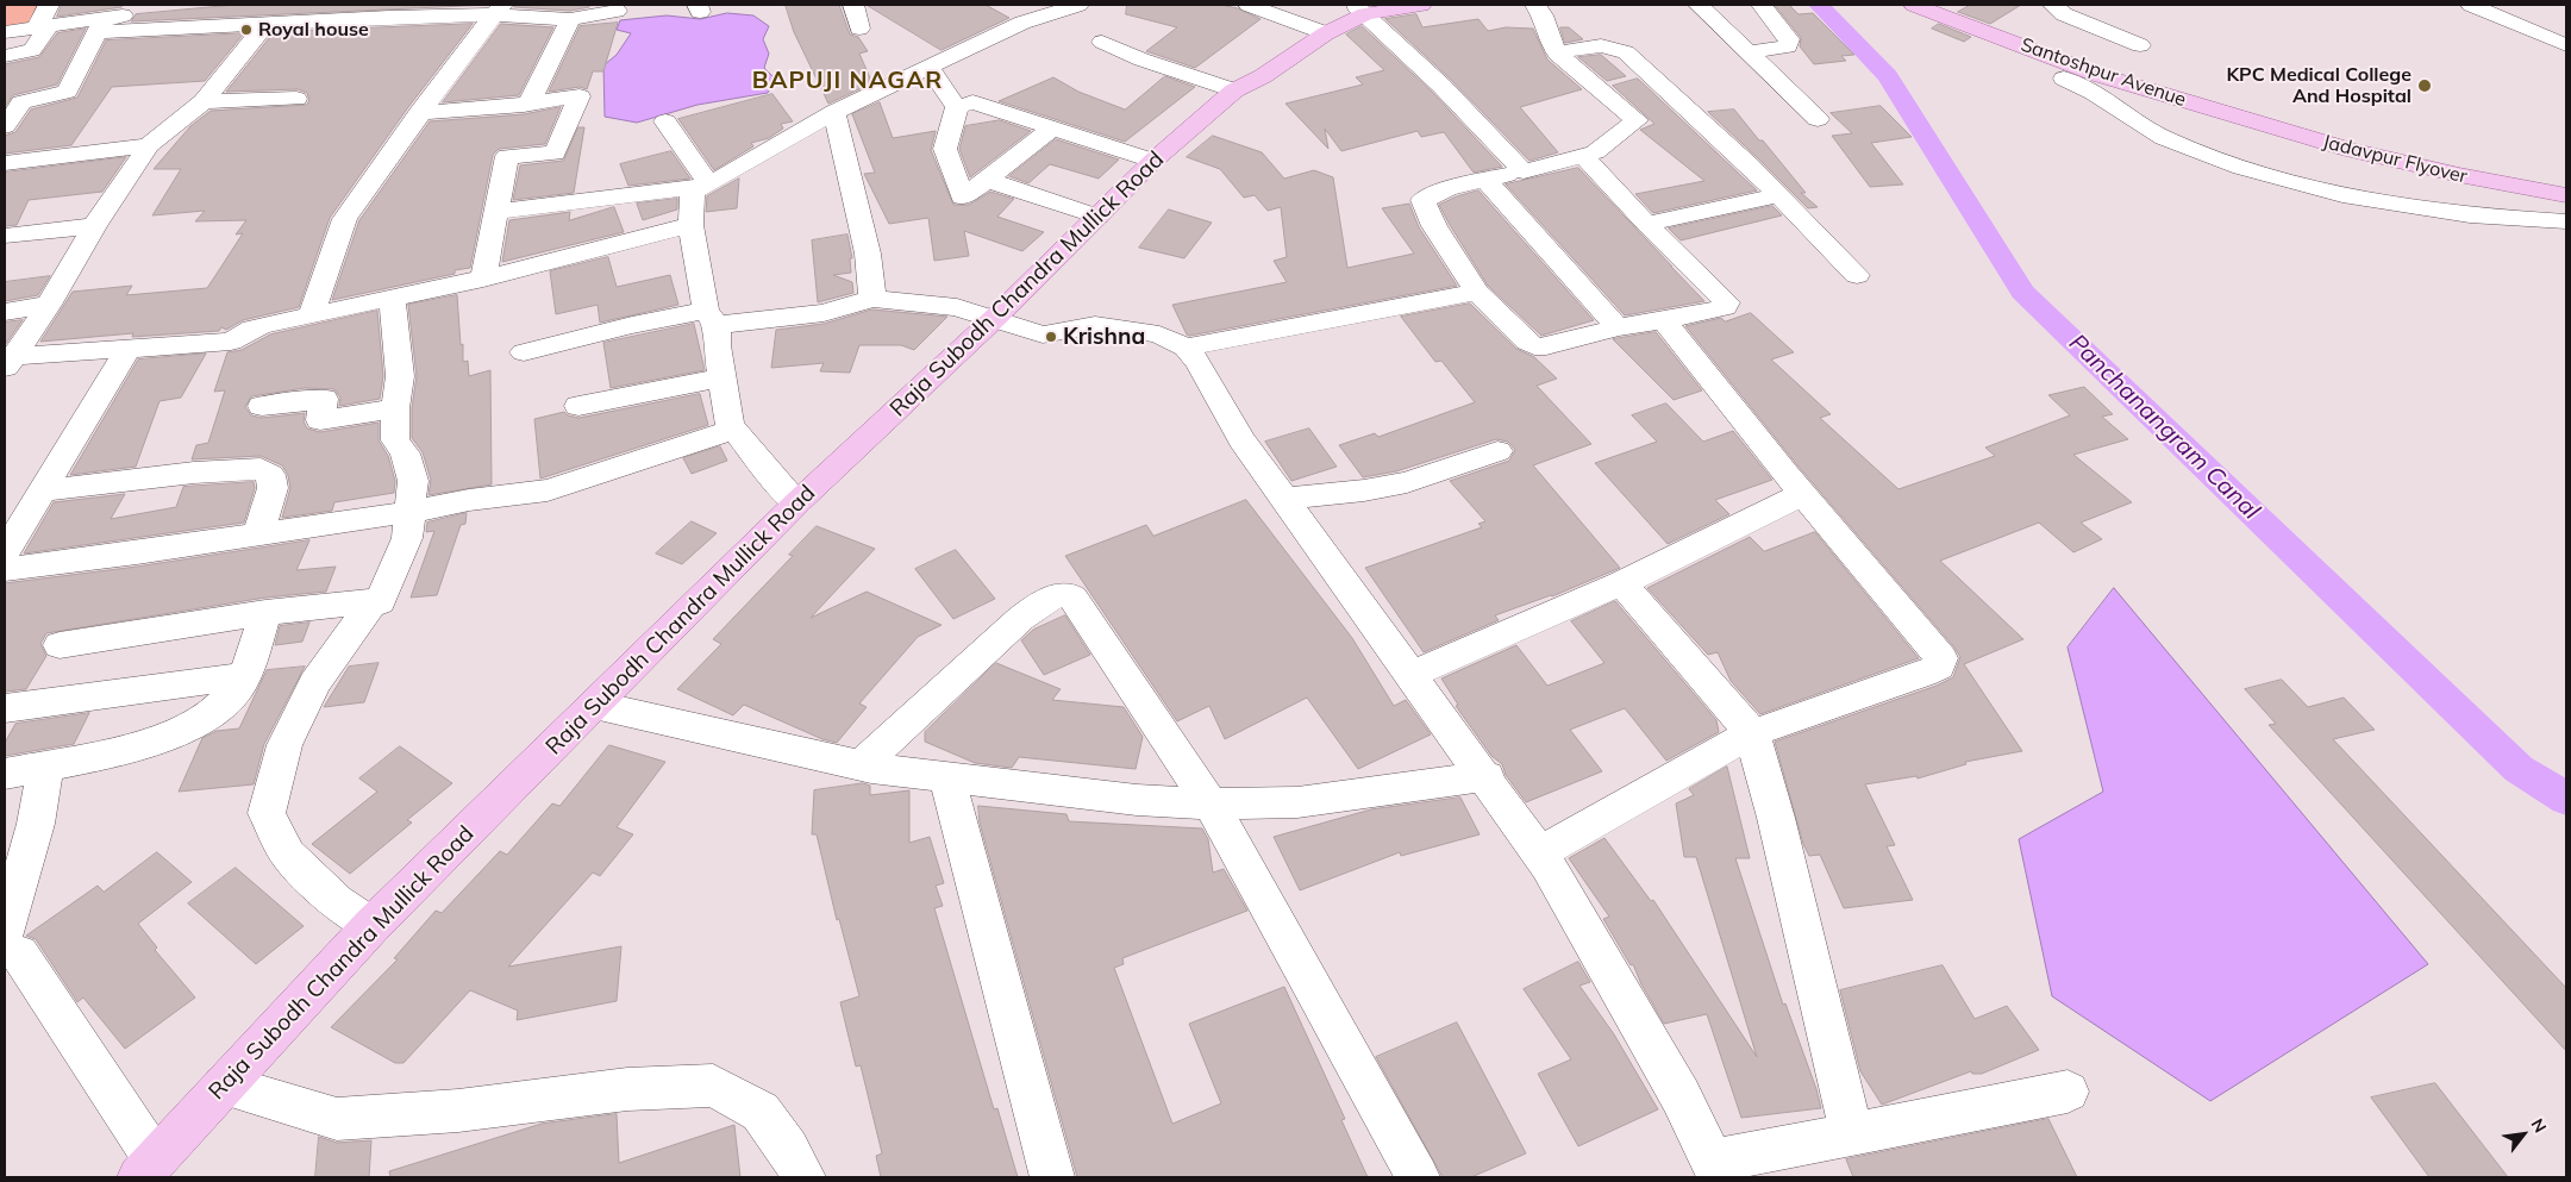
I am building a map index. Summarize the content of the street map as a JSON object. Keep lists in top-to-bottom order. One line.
{"streets":{"main road":["Santoshpur Avenue","Jadavpur Flyover","Raja Subodh Chandra Mullick Road"]},"crossings":[["Santoshpur Avenue","Jadavpur Flyover"]],"districts":["BAPUJI NAGAR"],"water":["Panchanangram Canal"],"places":["Royal house","KPC Medical College And Hospital","Krishna"],"north":"top right"}
